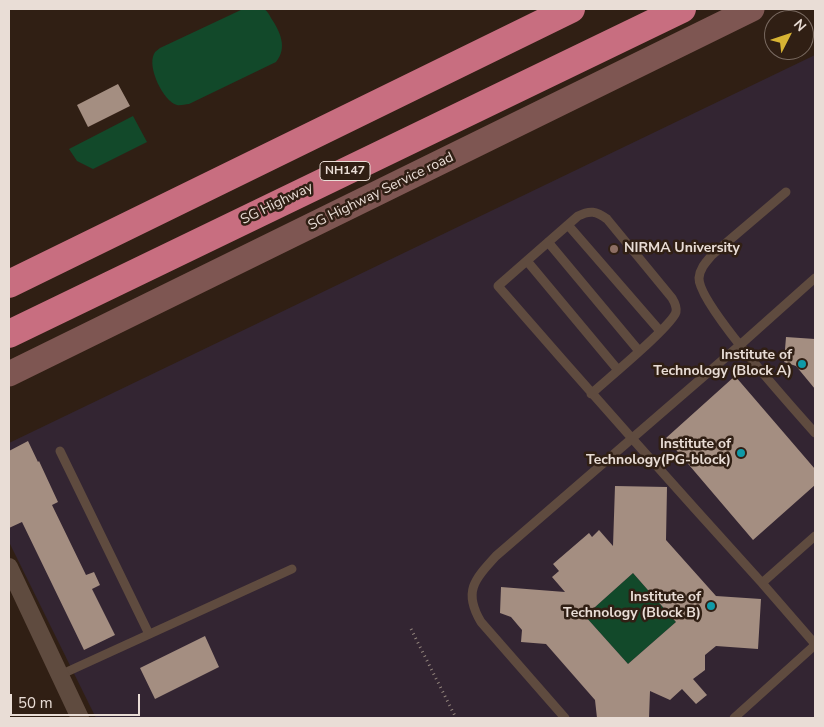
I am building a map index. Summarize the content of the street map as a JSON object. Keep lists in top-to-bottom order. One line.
{"streets":{"highway":["NH147","SG Highway"],"street":["SG Highway Service road"]},"places":["NIRMA University","Institute of Technology (Block A)","Institute of Technology(PG-block)","Institute of Technology (Block B)"],"scale_bar":"50 m","north":"top right"}
